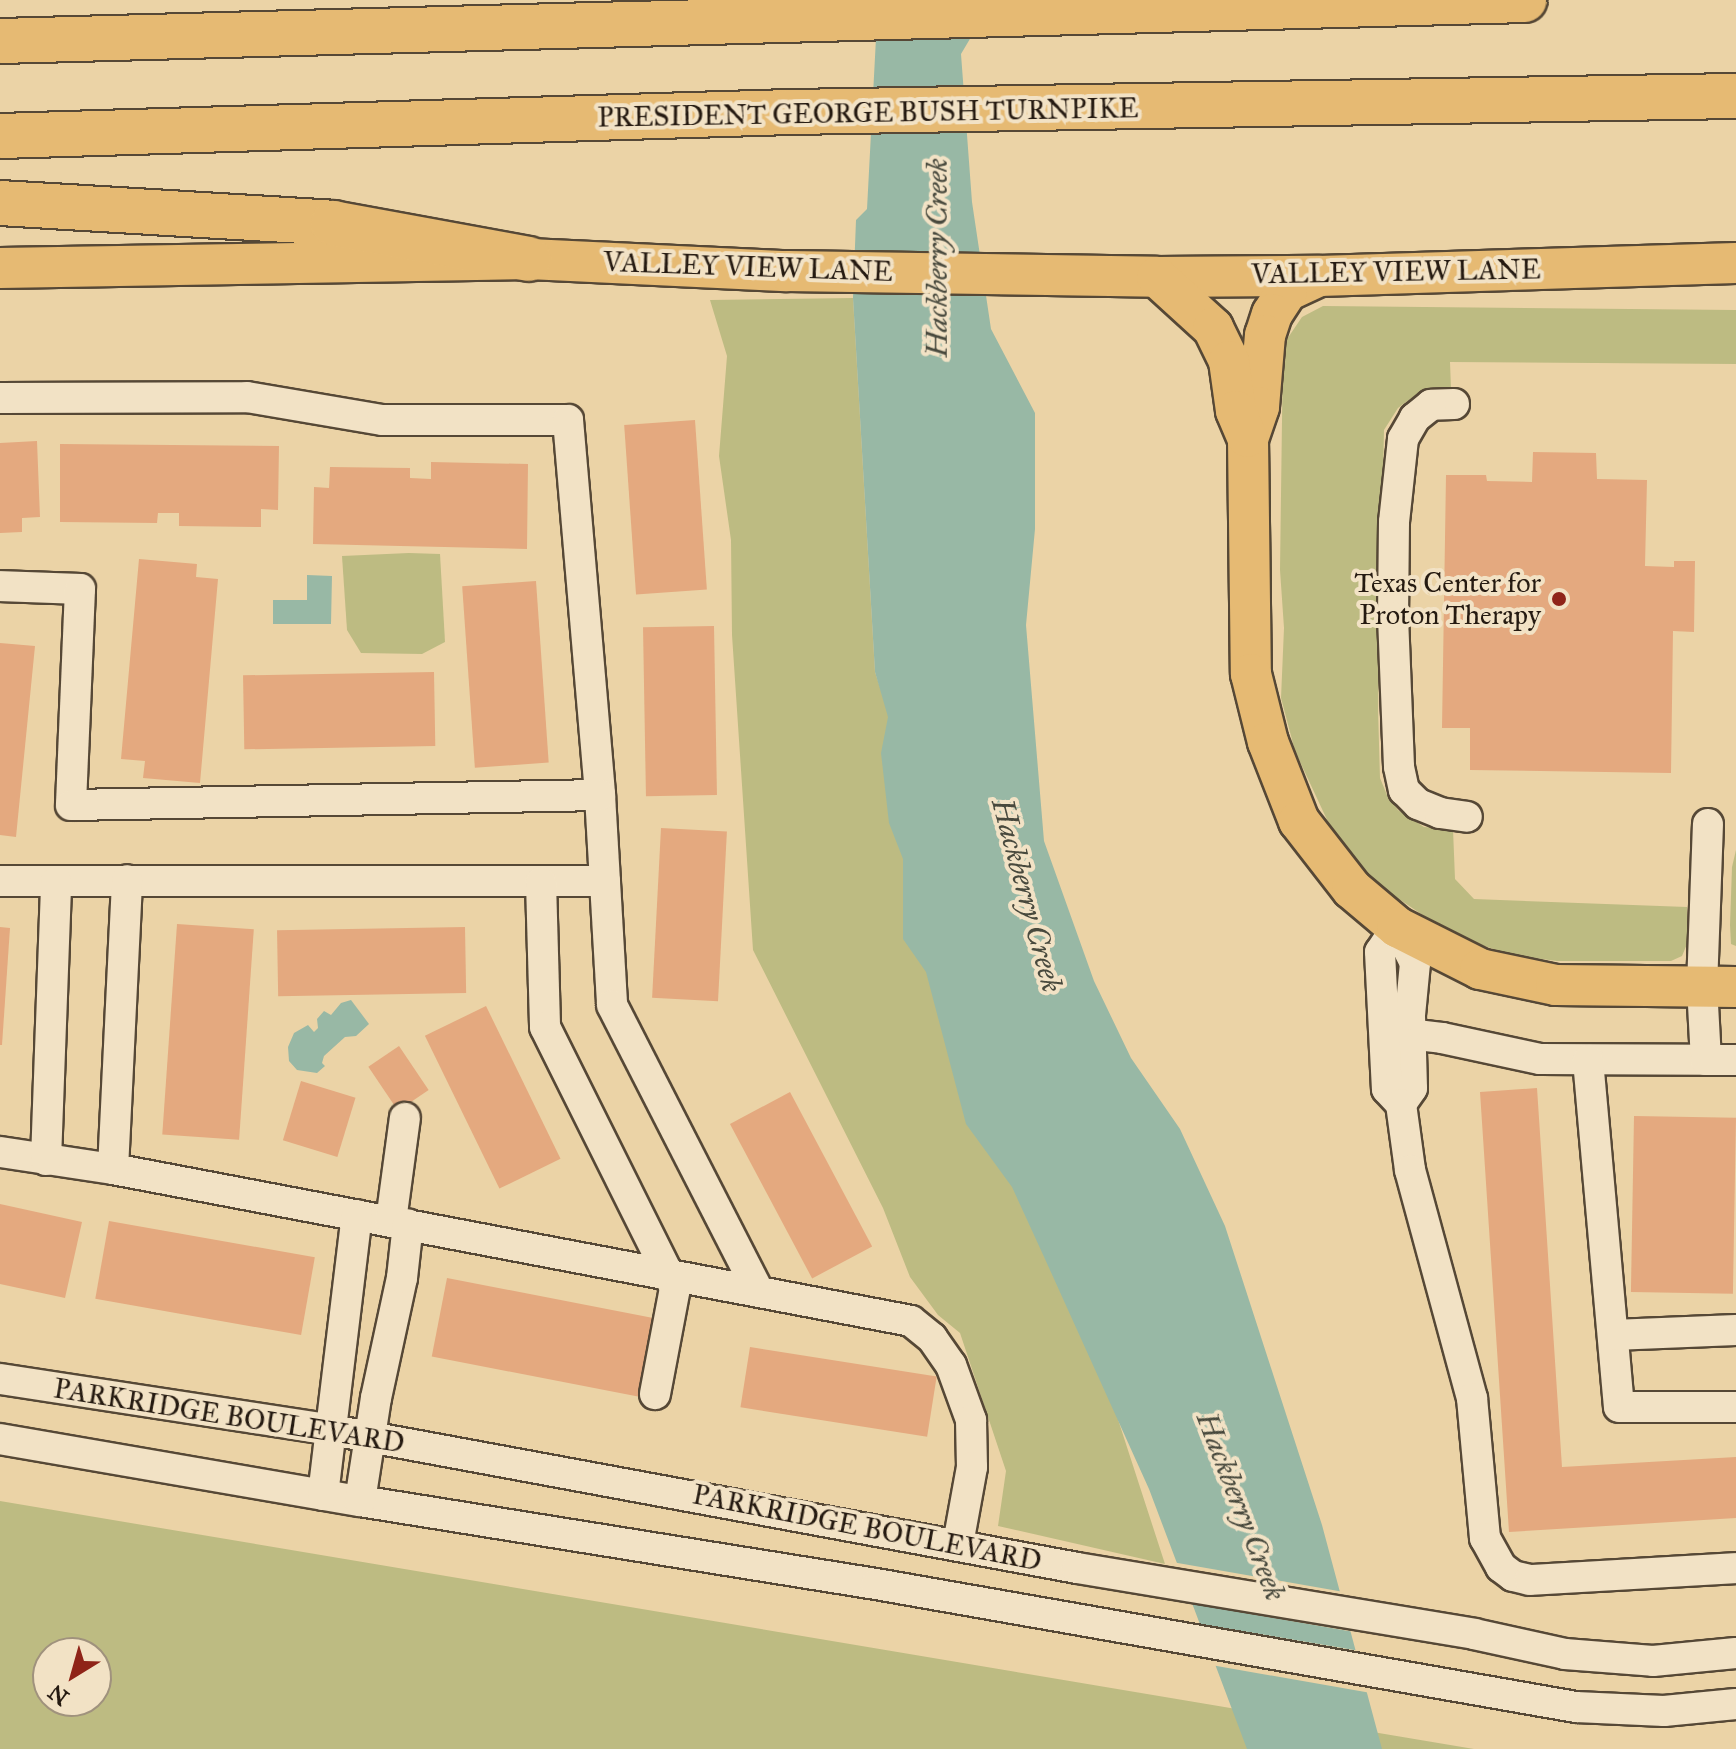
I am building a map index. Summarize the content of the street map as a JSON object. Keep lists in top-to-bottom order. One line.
{"streets":{"highway":["PRESIDENT GEORGE BUSH TURNPIKE"],"main road":["VALLEY VIEW LANE"],"street":["PARKRIDGE BOULEVARD"]},"water":["Hackberry Creek"],"places":["Texas Center for Proton Therapy"],"north":"bottom left"}
